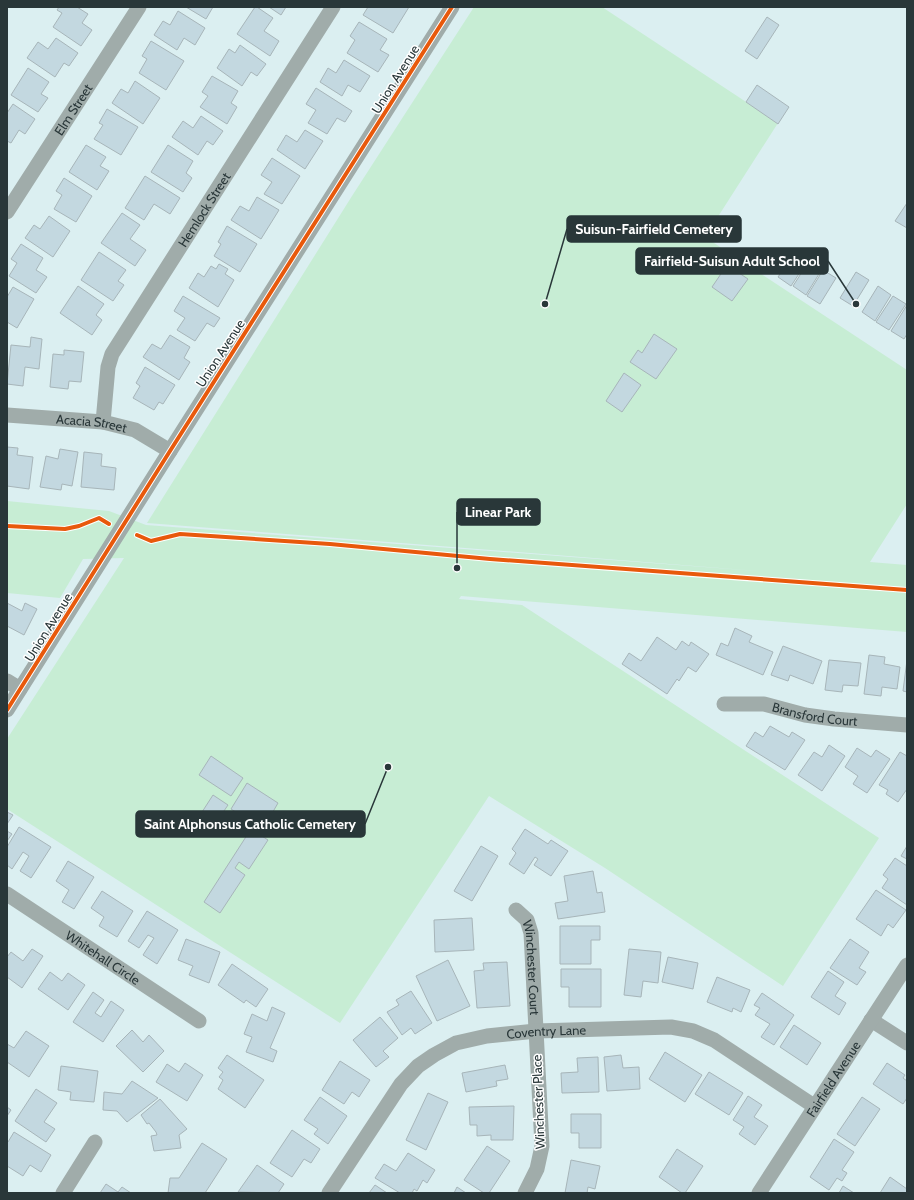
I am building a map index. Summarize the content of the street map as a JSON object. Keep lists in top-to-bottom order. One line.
{"streets":{"street":["Union Avenue","Elm Street","Hemlock Street","Acacia Street","Bransford Court","Whitehall Circle","Winchester Court","Coventry Lane","Fairfield Avenue","Winchester Place"]},"crossings":[["Union Avenue","Acacia Street"],["Hemlock Street","Acacia Street"],["Winchester Court","Coventry Lane"],["Winchester Court","Winchester Place"],["Coventry Lane","Fairfield Avenue"],["Coventry Lane","Winchester Place"]],"places":["Suisun-Fairfield Cemetery","Fairfield-Suisun Adult School","Linear Park","Saint Alphonsus Catholic Cemetery"]}
